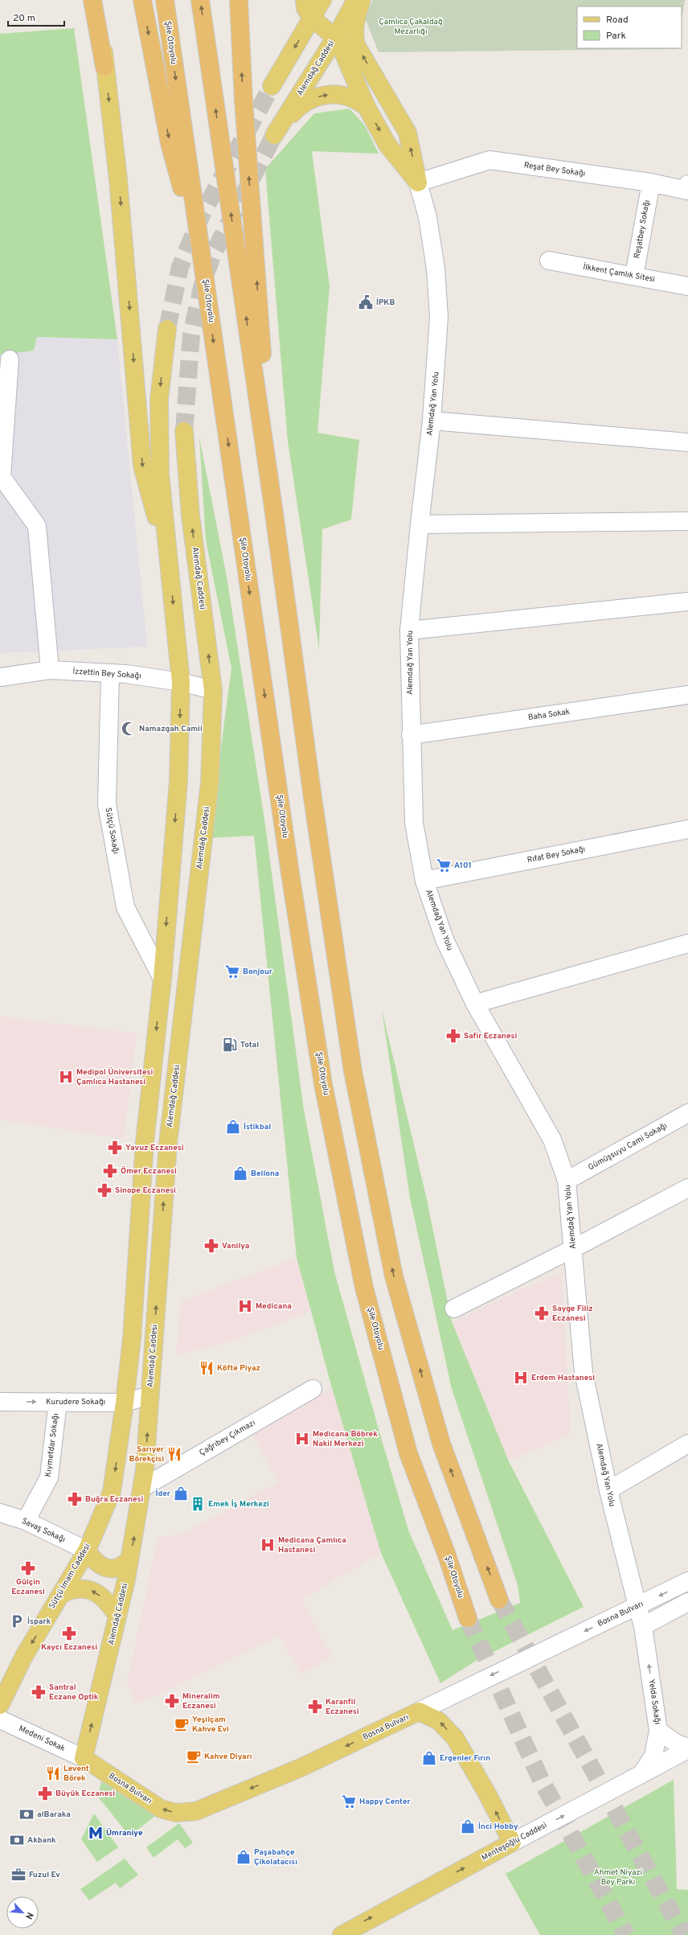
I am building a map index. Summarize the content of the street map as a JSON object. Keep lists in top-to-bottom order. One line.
{"streets":{"highway":["Şile Otoyolu"],"main road":["Alemdağ Caddesi","Sütçü İmam Caddesi","Bosna Bulvarı","Menteşoğlu Caddesi"],"street":["Reşat Bey Sokağı","Reşatbey Sokağı","İlkkent Çamlık Sitesi","Alemdağ Yan Yolu","İzzettin Bey Sokağı","Baha Sokak","Sütçü Sokağı","Rıfat Bey Sokağı","Gümüşsuyu Cami Sokağı","Kurudere Sokağı","Çağrıbey Çıkmazı","Kıymetdar Sokağı","Savaş Sokağı","Yelda Sokağı","Medeni Sokak"]},"crossings":[["Alemdağ Caddesi","İzzettin Bey Sokağı"],["Alemdağ Caddesi","Kurudere Sokağı"],["Alemdağ Caddesi","Çağrıbey Çıkmazı"],["Alemdağ Caddesi","Bosna Bulvarı"],["Alemdağ Caddesi","Medeni Sokak"],["Reşat Bey Sokağı","Reşatbey Sokağı"],["Reşat Bey Sokağı","Alemdağ Yan Yolu"],["Reşatbey Sokağı","İlkkent Çamlık Sitesi"],["Alemdağ Yan Yolu","Baha Sokak"],["Alemdağ Yan Yolu","Rıfat Bey Sokağı"],["Alemdağ Yan Yolu","Gümüşsuyu Cami Sokağı"],["Alemdağ Yan Yolu","Bosna Bulvarı"],["Alemdağ Yan Yolu","Yelda Sokağı"],["İzzettin Bey Sokağı","Sütçü Sokağı"],["Kurudere Sokağı","Kıymetdar Sokağı"],["Kurudere Sokağı","Sütçü İmam Caddesi"],["Kıymetdar Sokağı","Savaş Sokağı"],["Savaş Sokağı","Sütçü İmam Caddesi"],["Bosna Bulvarı","Medeni Sokak"],["Yelda Sokağı","Menteşoğlu Caddesi"]],"one_way":["Kurudere Sokağı","Sütçü İmam Caddesi","Bosna Bulvarı","Yelda Sokağı","Menteşoğlu Caddesi"],"parks":["Çamlıca Çakaldağ Mezarlığı","Ahmet Niyazi Bey Parkı"],"places":{"public building":["İPKB"],"mosque":["Namazgah Camii"],"supermarket":["A101","Bonjour","Happy Center"],"pharmacy":["Safir Eczanesi","Yavuz Eczanesi","Ömer Eczanesi","Sinope Eczanesi","Vanilya","Sayge Filiz Eczanesi","Buğra Eczanesi","Gülçin Eczanesi","Kaycı Eczanesi","Santral Eczane Optik","Mineralim Eczanesi","Karanfil Eczanesi","Büyük Eczanesi"],"fuel station":["Total"],"hospital":["Medipol Üniversitesi Çamlıca Hastanesi","Medicana","Erdem Hastanesi","Medicana Böbrek Nakil Merkezi","Medicana Çamlıca Hastanesi"],"shop":["İstikbal","Bellona","İder","Ergenler Fırın","İnci Hobby","Paşabahçe Çikolatacısı"],"restaurant":["Köfte Piyaz","Sarıyer Börekçisi","Levent Börek"],"building":["Emek İş Merkezi"],"parking":["İspark"],"cafe":["Yeşilçam Kahve Evi","Kahve Diyarı"],"bank":["alBaraka","Akbank"],"metro station":["Ümraniye"],"office":["Fuzul Ev"]},"legend":["Road","Park"],"scale_bar":"20 m","north":"bottom right"}
